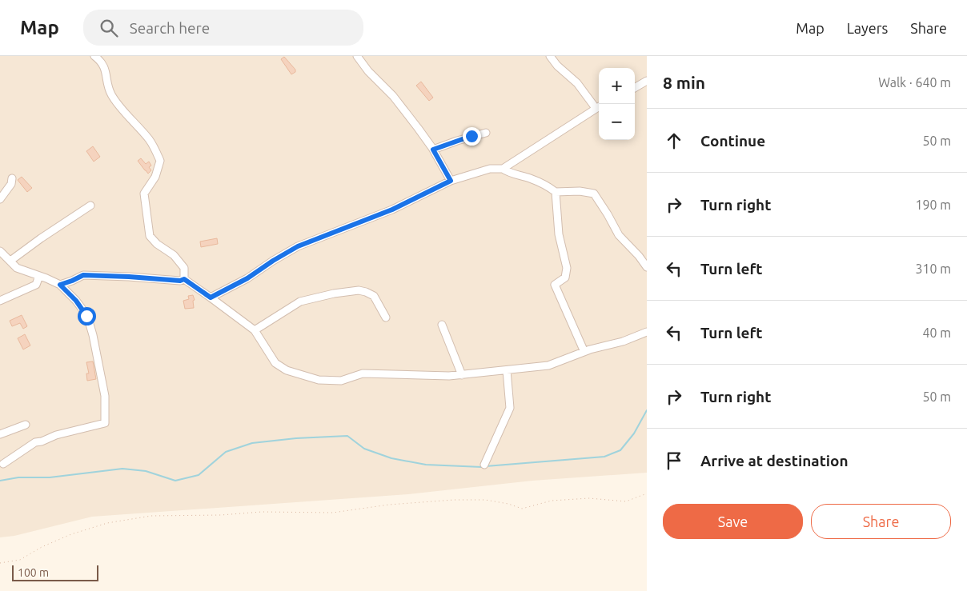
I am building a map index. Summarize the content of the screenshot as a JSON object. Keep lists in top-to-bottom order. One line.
{"scale_bar":"100 m","page":{"header":"Map","search":"Search here","nav":["Map","Layers","Share"],"heading":["8 min","Walk · 640 m"],"map_buttons":["+","−"],"list":[["Continue","50 m"],["Turn right","190 m"],["Turn left","310 m"],["Turn left","40 m"],["Turn right","50 m"],"Arrive at destination"],"buttons":["Save","Share"],"scale":"100 m"}}
